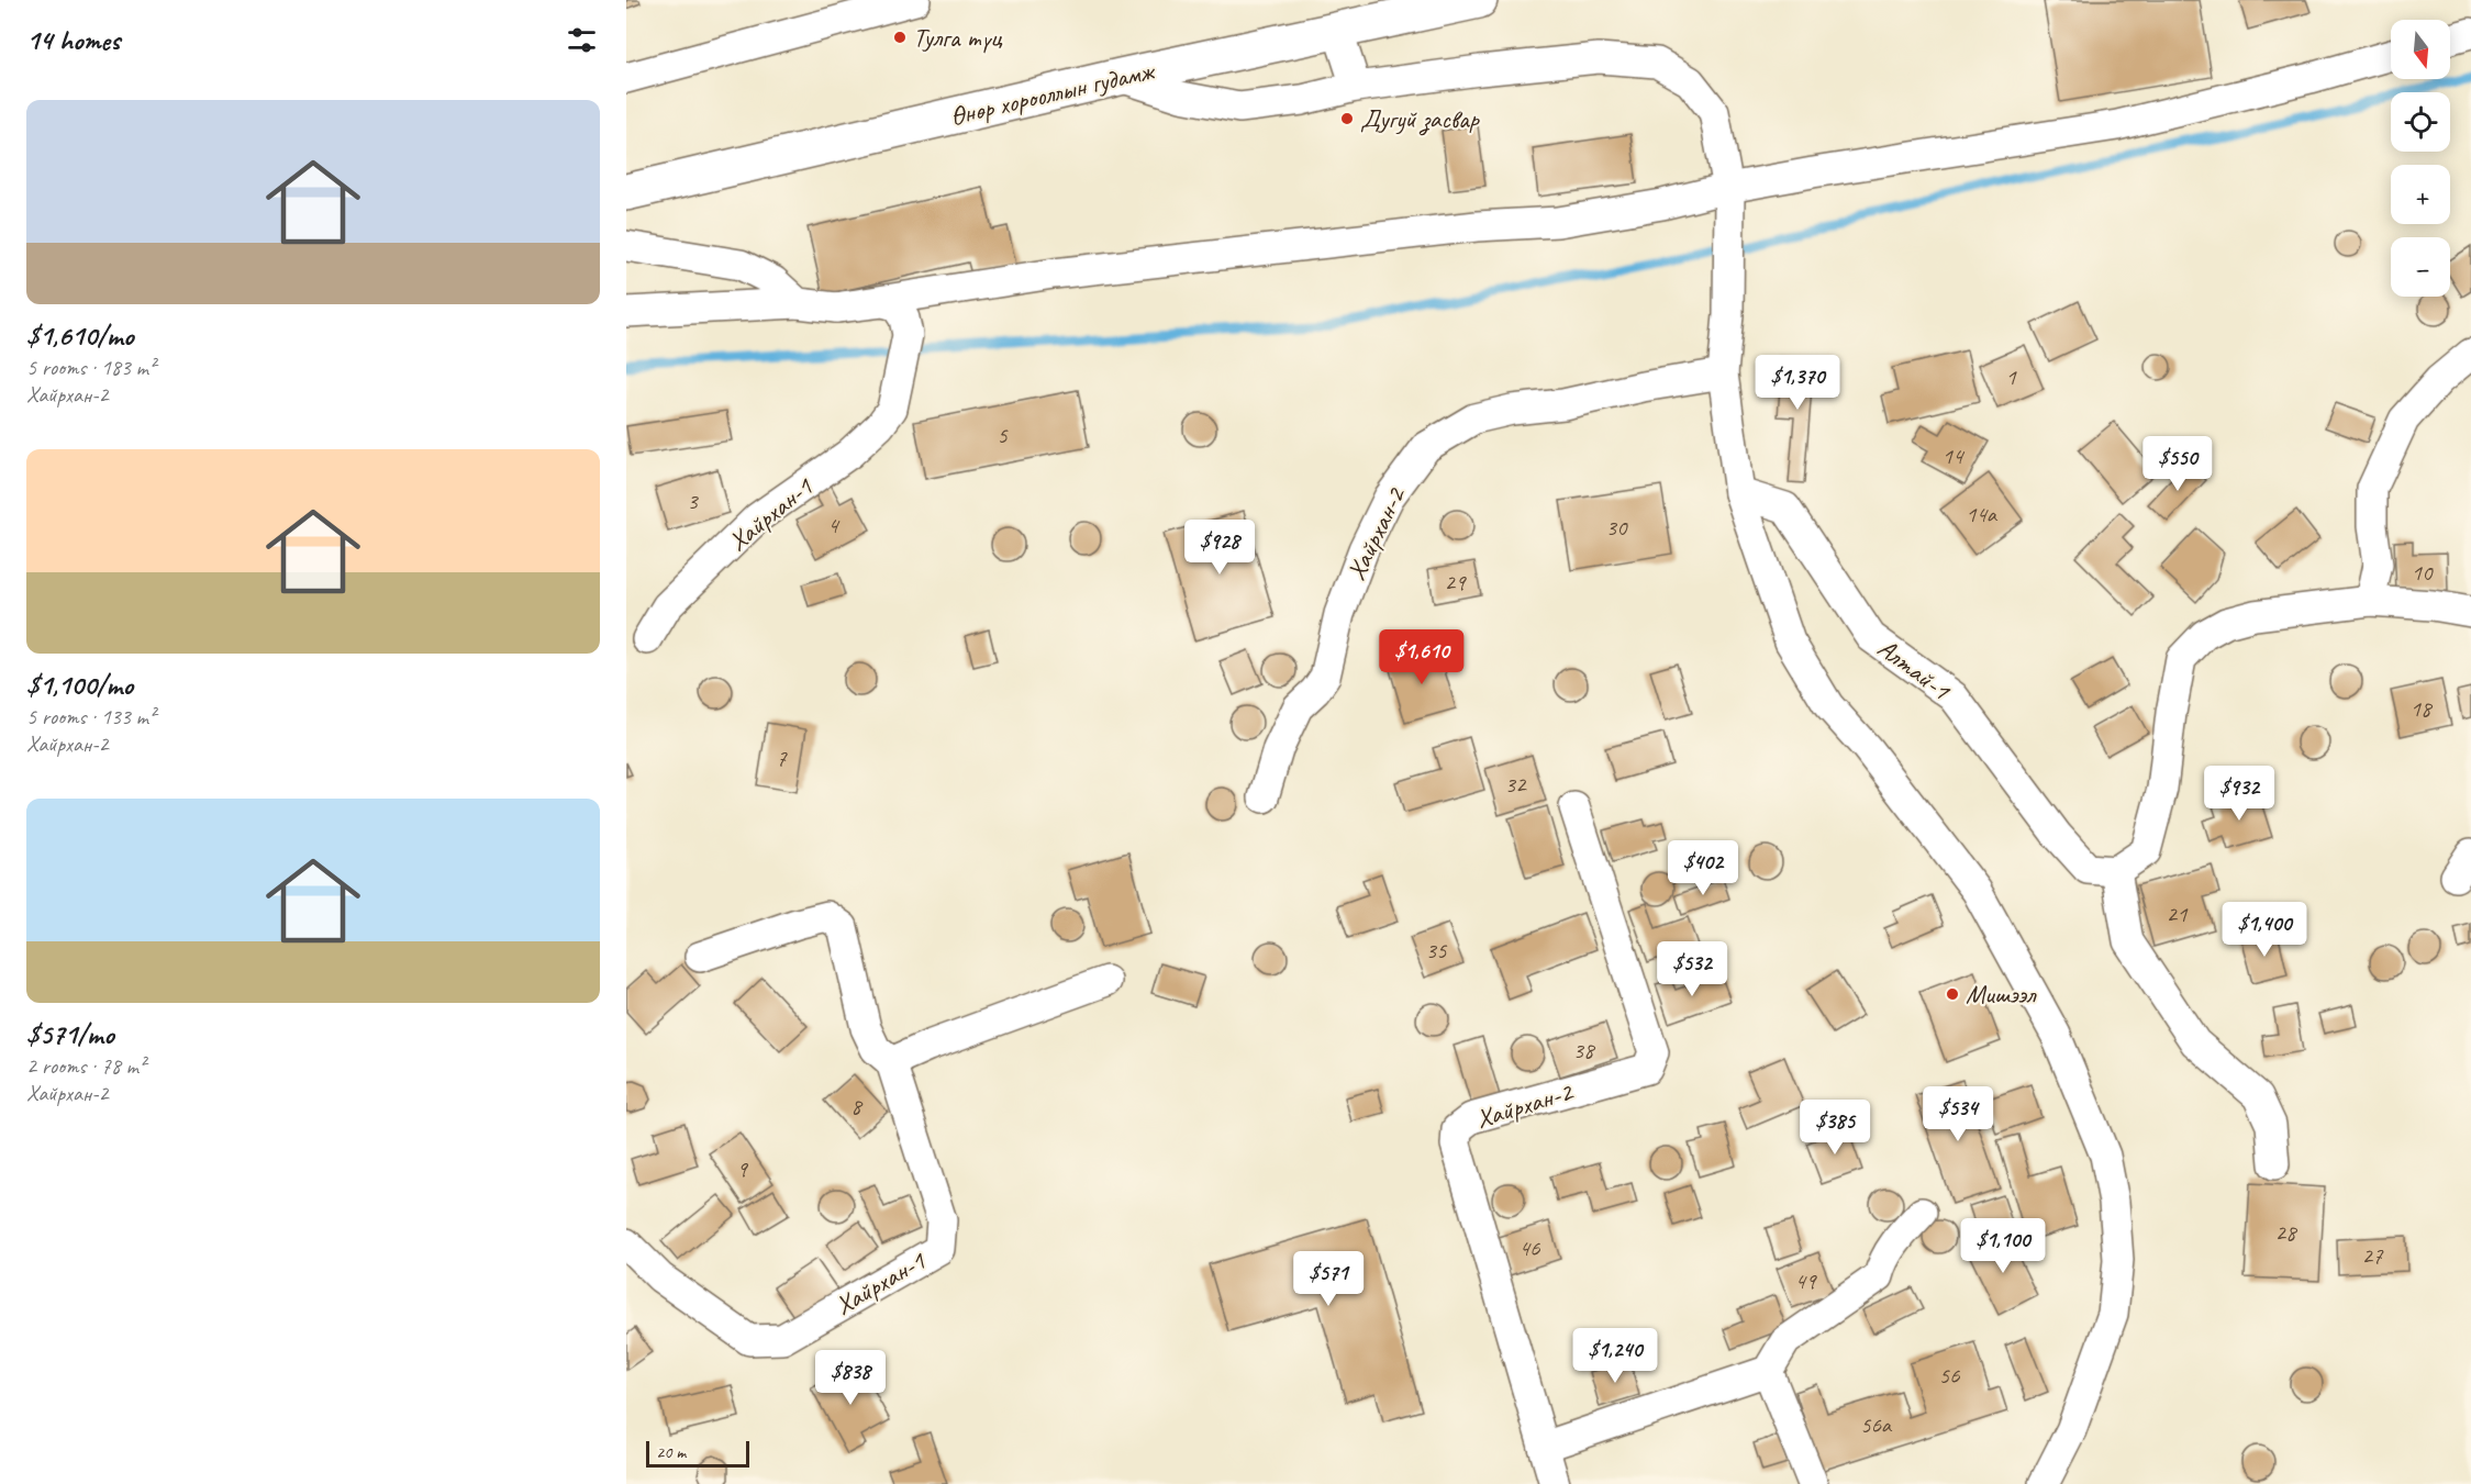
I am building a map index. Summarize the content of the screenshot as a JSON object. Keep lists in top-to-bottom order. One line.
{"streets":{"main road":["Өнөр хорооллын гудамж"],"street":["Хайрхан-1","Хайрхан-2","Алтай-1"]},"places":["Тулга түц","Дугуй засвар","Мишээл"],"house_numbers":["1","5","14","3","14a","4","30","10","29","18","7","32","21","35","38","8","9","28","46","27","49","56","56а"],"scale_bar":"20 m","north":"bottom","page":{"heading":"14 homes","map_buttons":["+","−"],"list":[{"name":"$1,610/mo","note":"5 rooms · 183 m² · Хайрхан-2"},{"name":"$1,100/mo","note":"5 rooms · 133 m² · Хайрхан-2"},{"name":"$571/mo","note":"2 rooms · 78 m² · Хайрхан-2"}],"price":["$1,370","$550","$928","$1,610","$932","$402","$1,400","$532","$534","$385","$1,100","$571","$1,240","$838"],"scale":"20 m"}}
